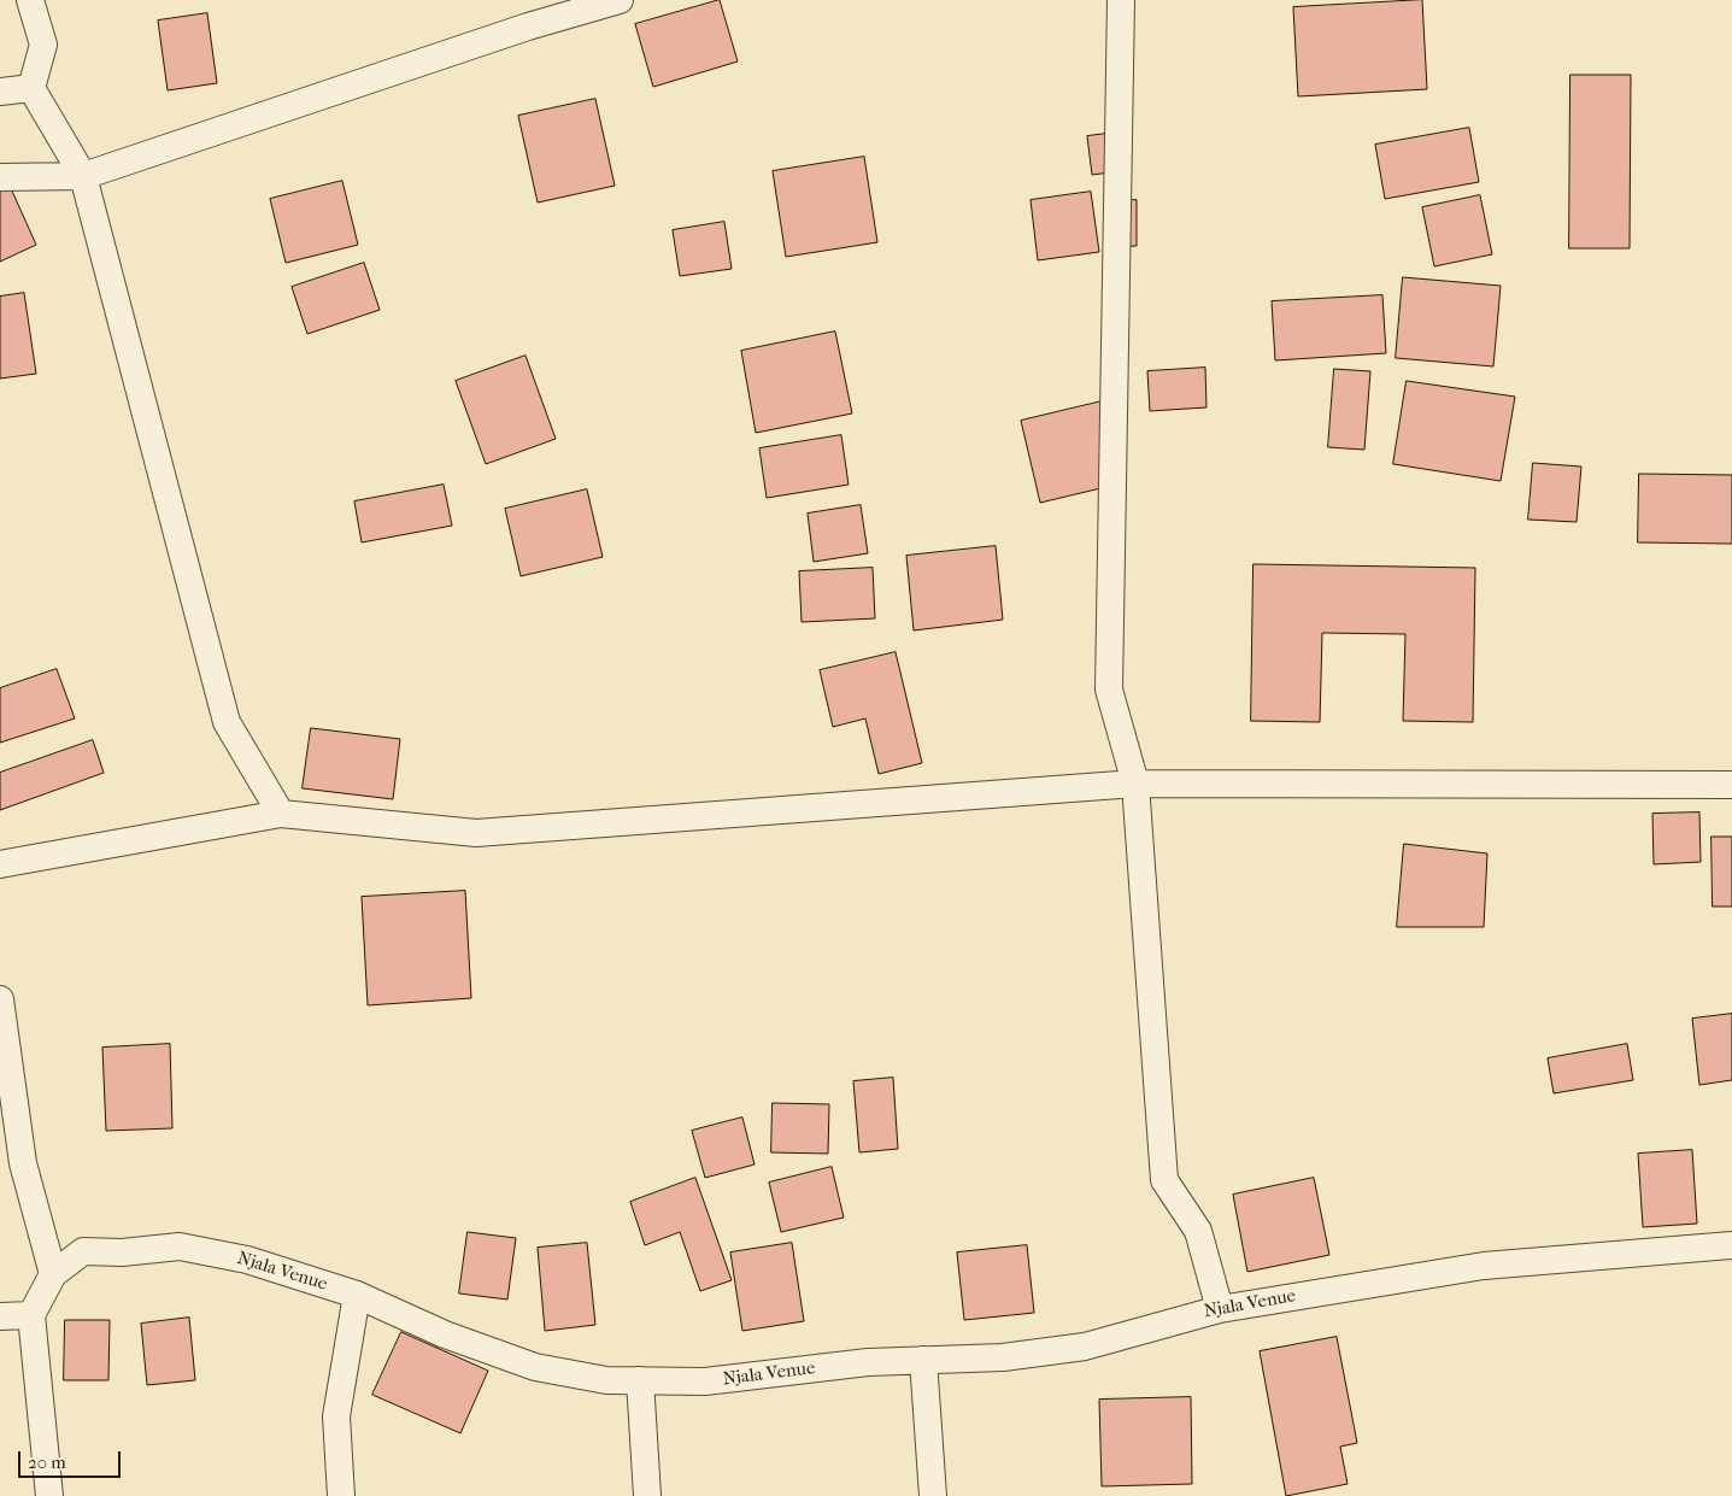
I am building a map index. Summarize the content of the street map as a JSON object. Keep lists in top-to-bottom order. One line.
{"streets":{"street":["Njala Venue"]},"scale_bar":"20 m"}
